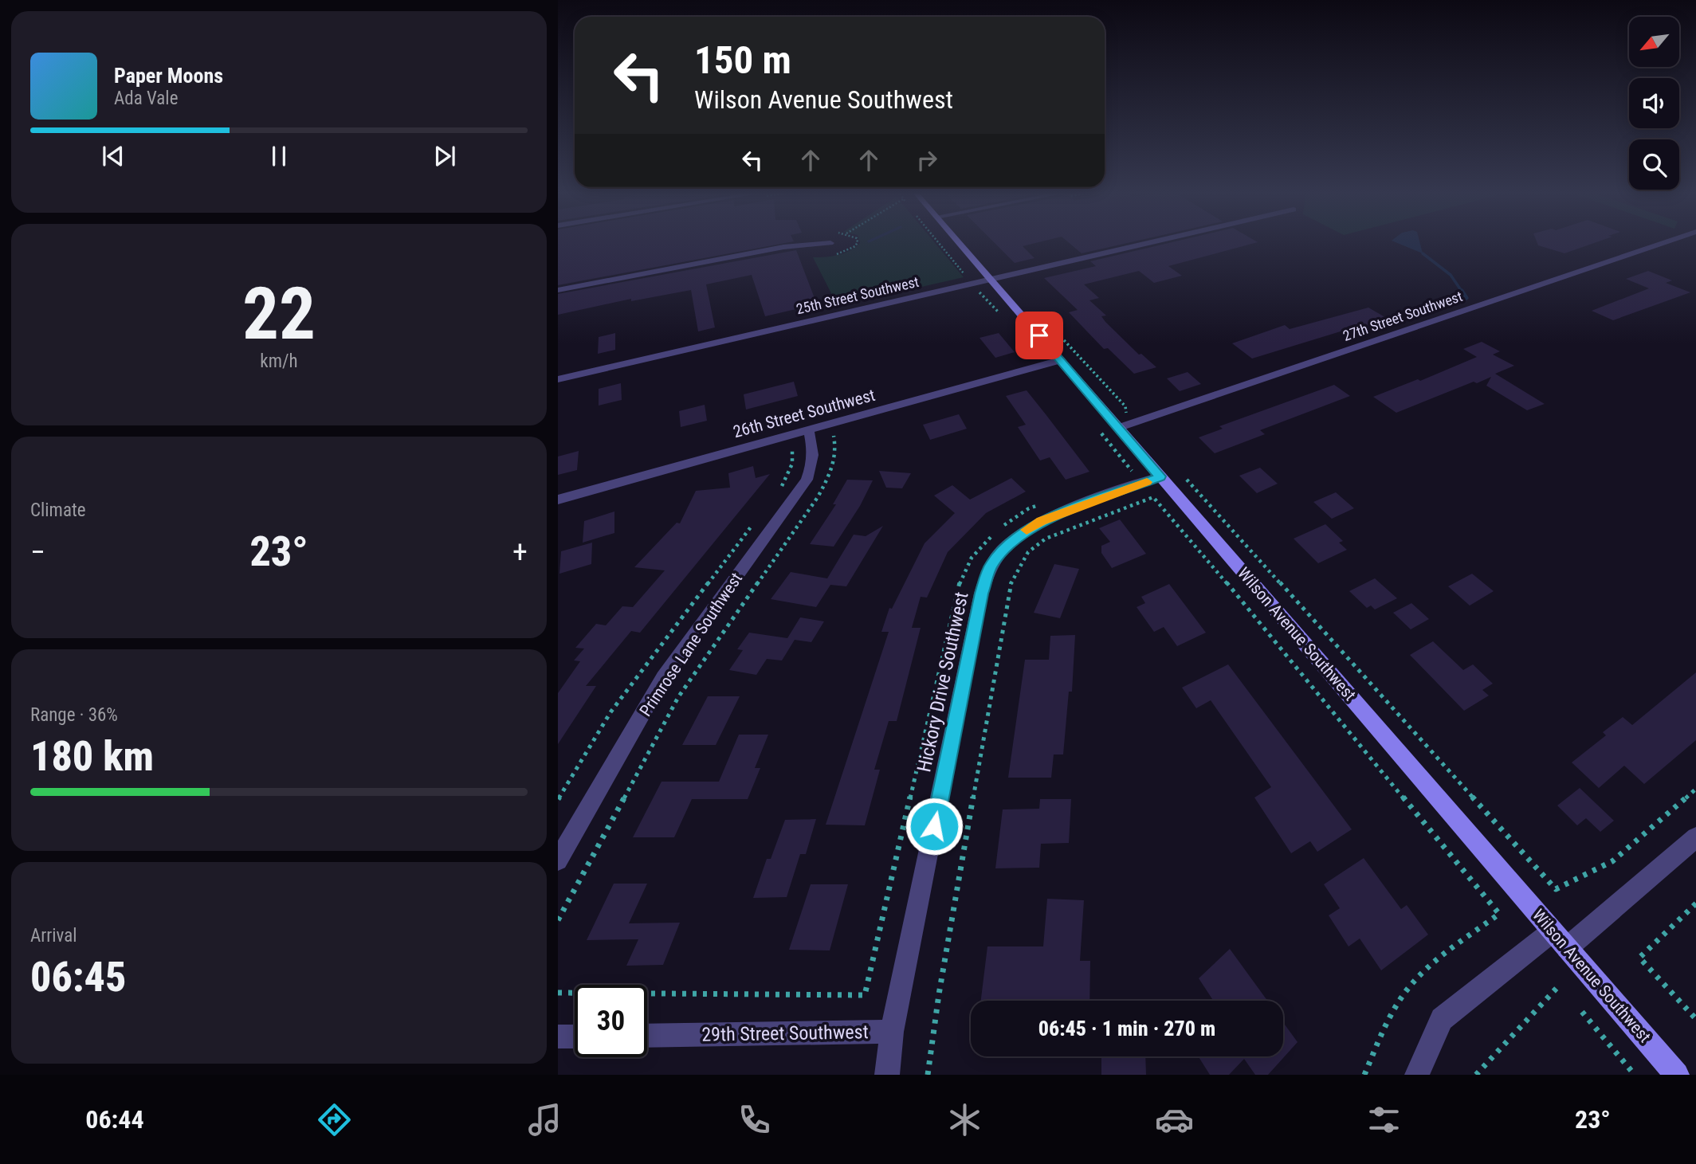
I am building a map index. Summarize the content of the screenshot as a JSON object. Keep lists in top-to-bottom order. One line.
{"streets":{"main road":["Wilson Avenue Southwest"],"street":["25th Street Southwest","27th Street Southwest","26th Street Southwest","Primrose Lane Southwest","Hickory Drive Southwest","29th Street Southwest"]},"crossings":[["25th Street Southwest","Wilson Avenue Southwest"],["27th Street Southwest","Wilson Avenue Southwest"],["26th Street Southwest","Wilson Avenue Southwest"],["26th Street Southwest","Primrose Lane Southwest"],["Wilson Avenue Southwest","Hickory Drive Southwest"],["Hickory Drive Southwest","29th Street Southwest"]],"north":"bottom left","page":{"turn":["150 m","Wilson Avenue Southwest"],"song":["Paper Moons","Ada Vale"],"tile":[["22","km/h"],"Climate",["Range · 36%","180 km"],["Arrival","06:45"]],"heat":["−","23°","+"],"limit":"30","trip":"06:45 · 1 min · 270 m","tabs":["06:44","23°"]}}
